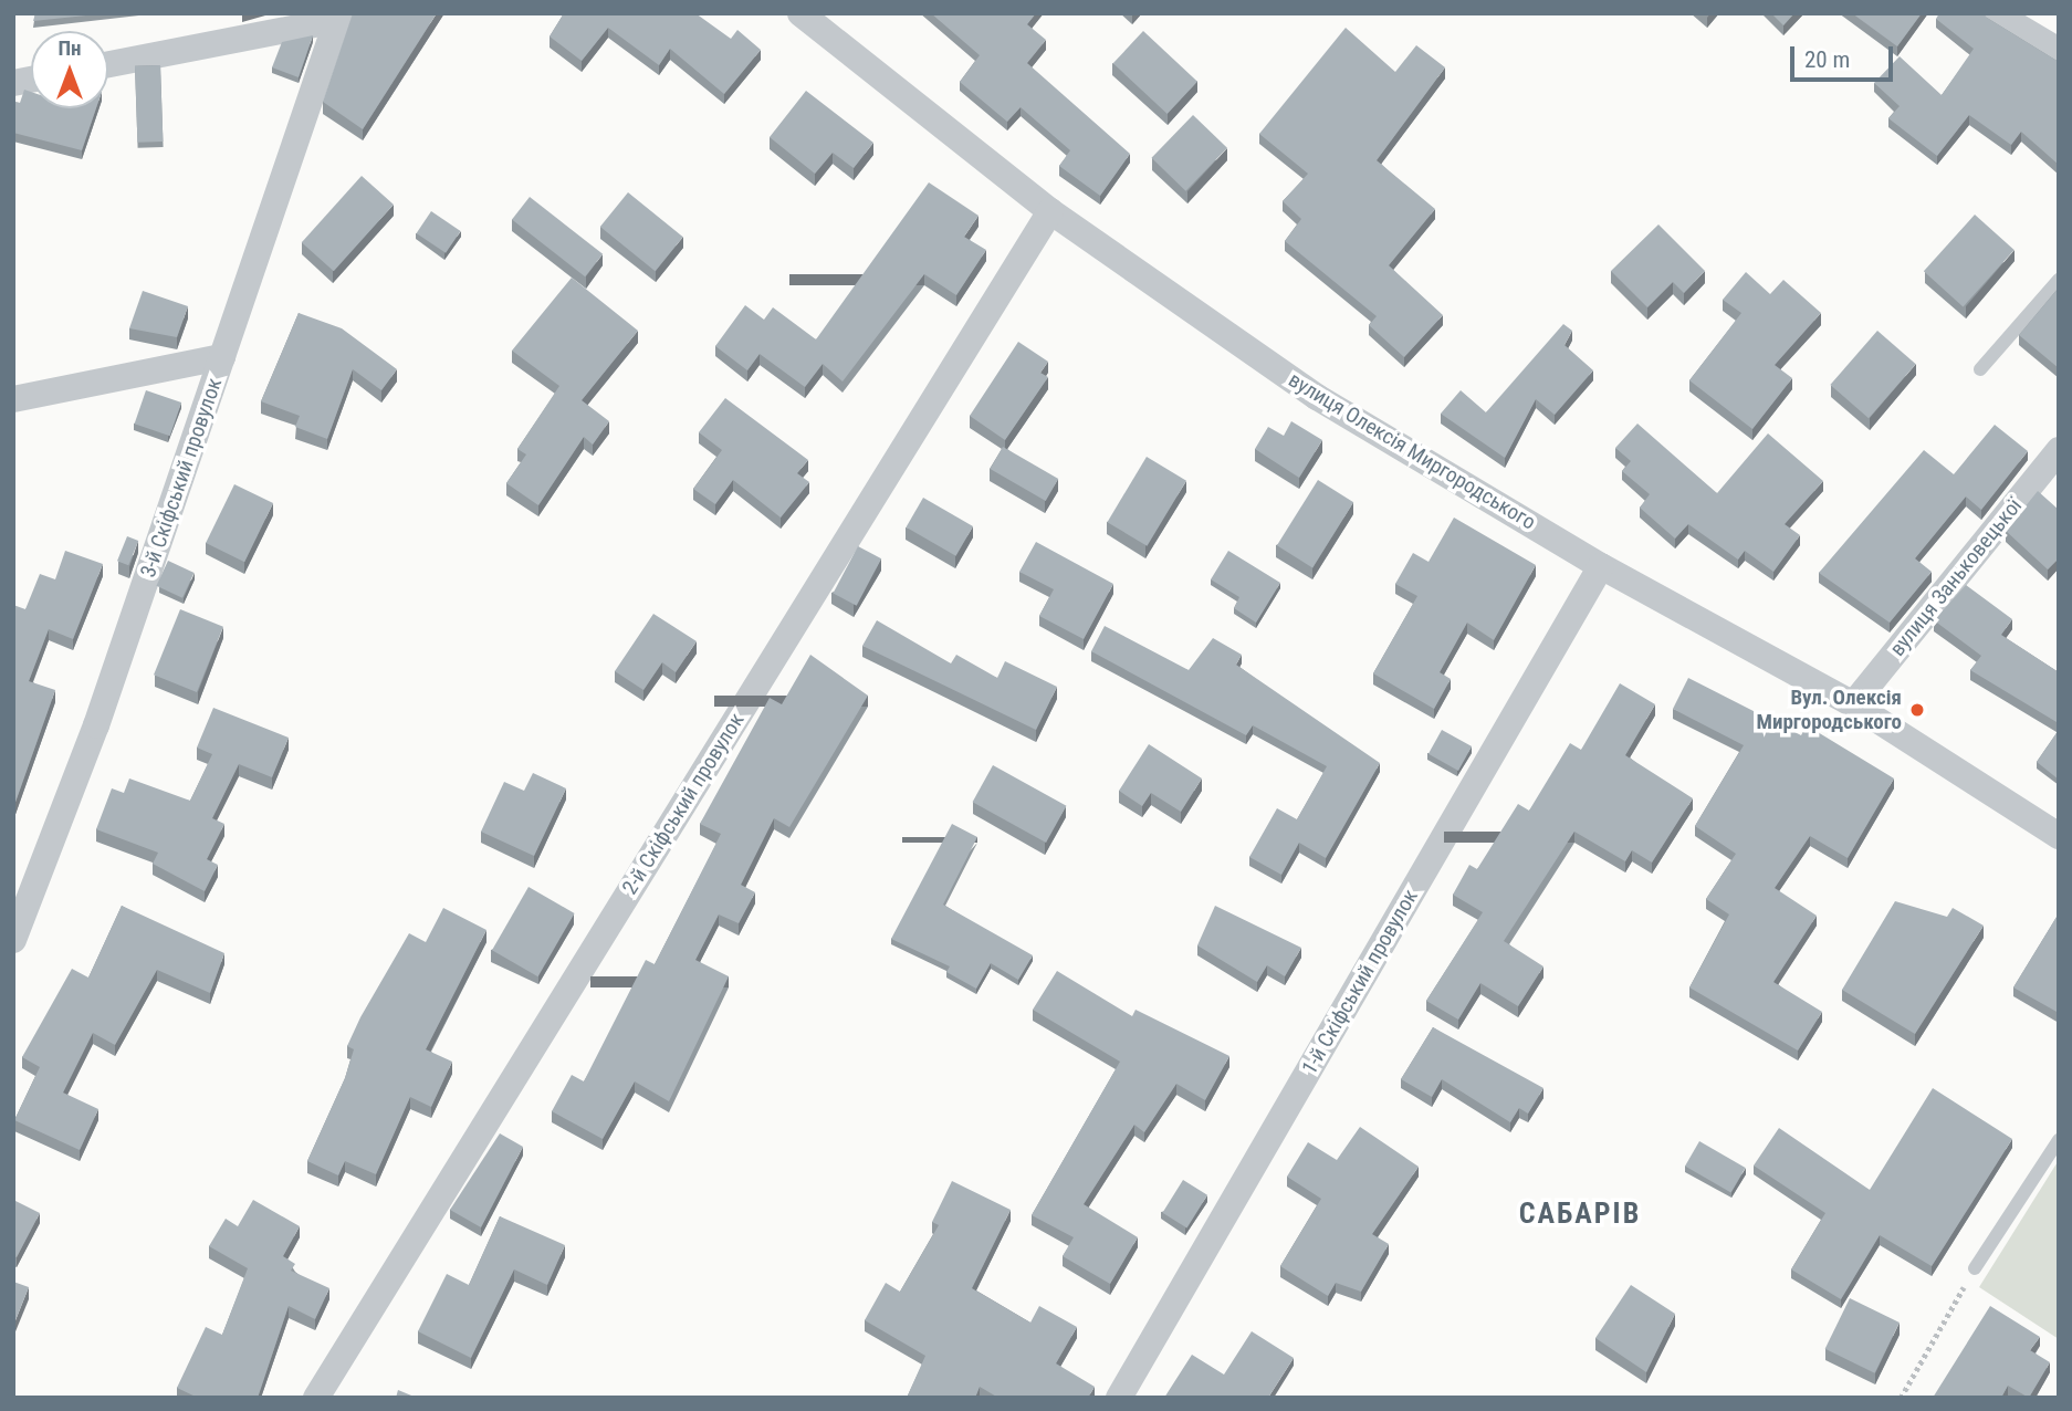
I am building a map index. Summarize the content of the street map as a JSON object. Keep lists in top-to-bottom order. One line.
{"streets":{"street":["вулиця Олексія Миргородського","3-й Скіфський провулок","вулиця Заньковецької","2-й Скіфський провулок","1-й Скіфський провулок"]},"crossings":[["вулиця Олексія Миргородського","вулиця Заньковецької"],["вулиця Олексія Миргородського","2-й Скіфський провулок"],["вулиця Олексія Миргородського","1-й Скіфський провулок"]],"districts":["САБАРІВ"],"places":["Вул. Олексія Миргородського"],"scale_bar":"20 m","north":"top"}
